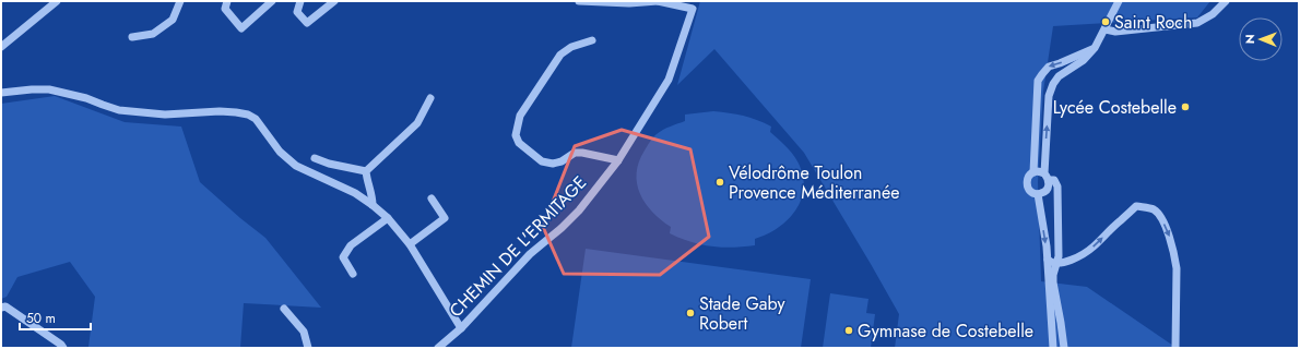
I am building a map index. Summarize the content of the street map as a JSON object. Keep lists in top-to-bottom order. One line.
{"streets":{"street":["CHEMIN DE L'ERMITAGE"]},"places":["Saint Roch","Lycée Costebelle","Vélodrôme Toulon Provence Méditerranée","Stade Gaby Robert","Gymnase de Costebelle"],"scale_bar":"50 m","north":"left"}
